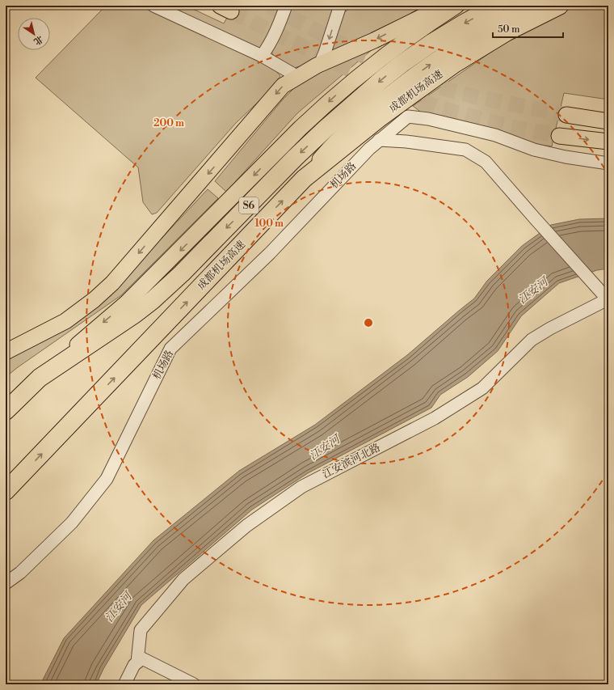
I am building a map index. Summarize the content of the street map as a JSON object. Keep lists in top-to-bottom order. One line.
{"streets":{"highway":["成都机场高速","S6"],"street":["机场路","江安滨河北路"]},"water":["江安河"],"scale_bar":"50 m","north":"bottom right","rings":["200 m","100 m"]}
